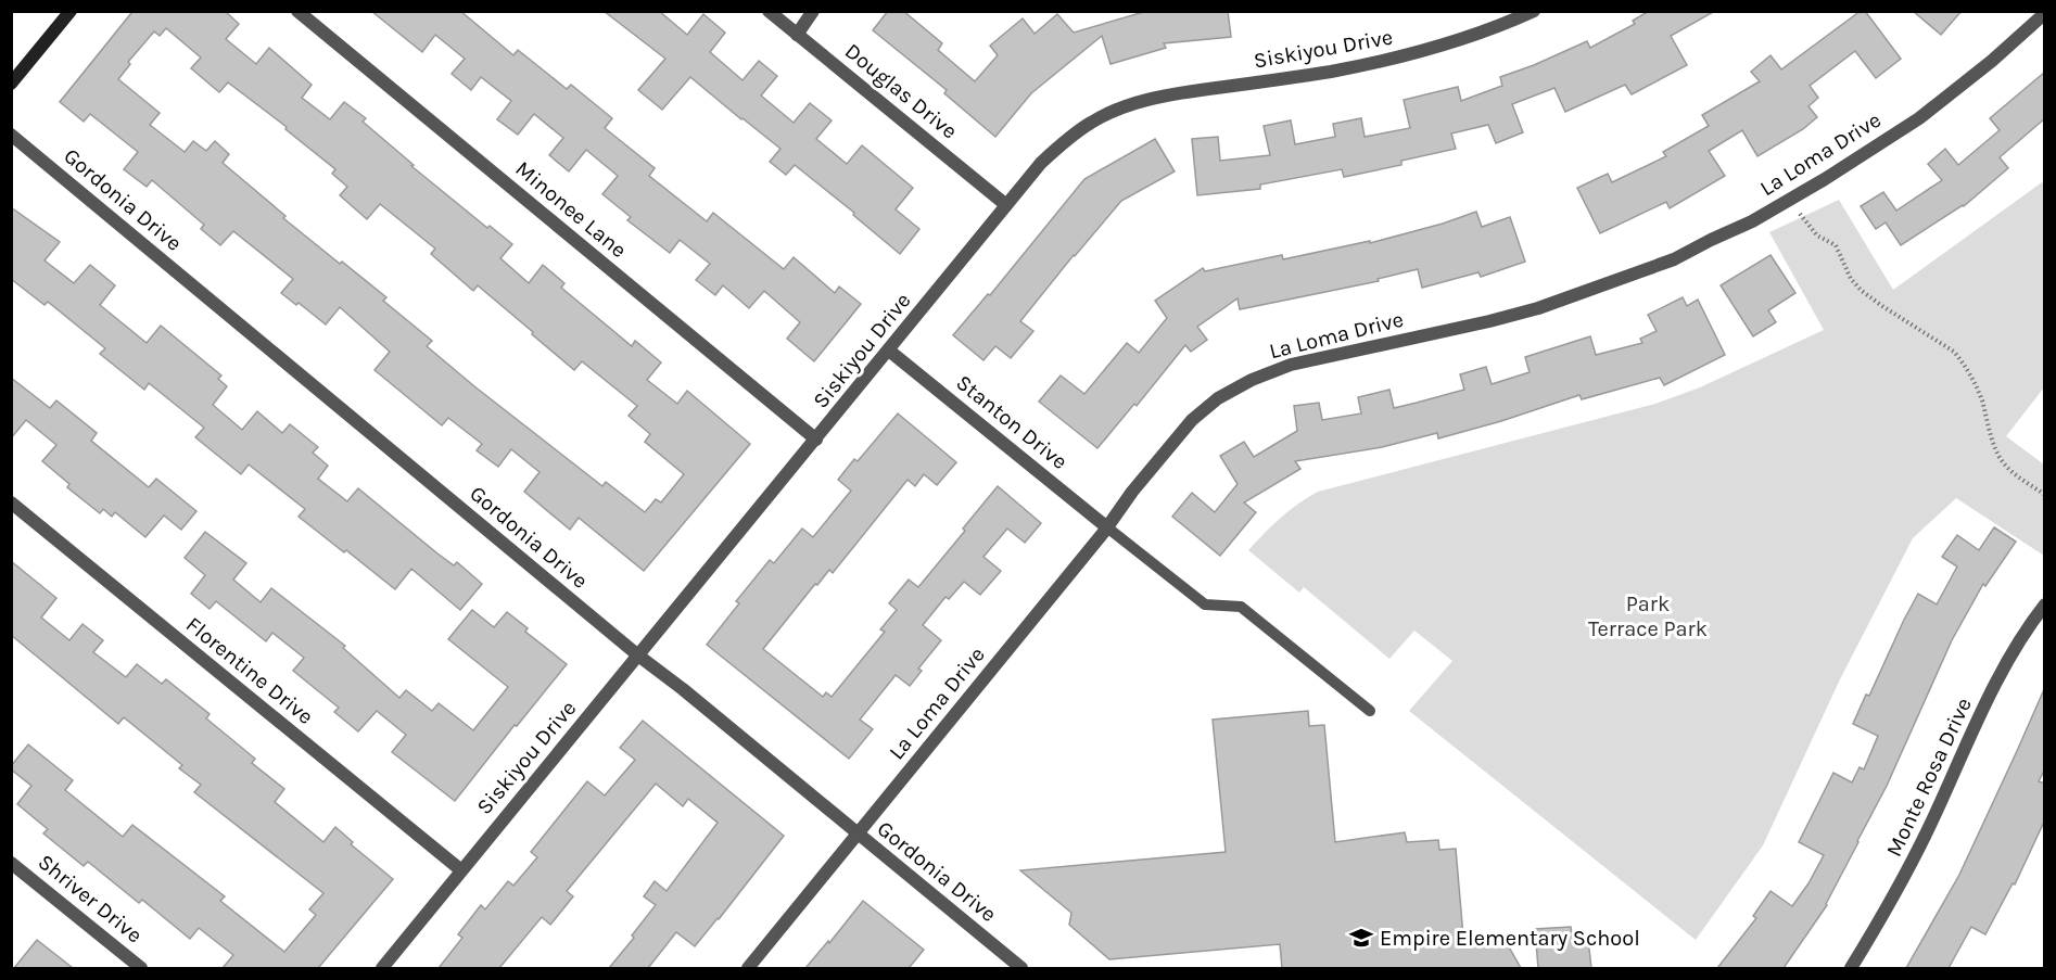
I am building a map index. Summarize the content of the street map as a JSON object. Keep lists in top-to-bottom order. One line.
{"streets":{"street":["Siskiyou Drive","Douglas Drive","La Loma Drive","Gordonia Drive","Minonee Lane","Stanton Drive","Florentine Drive","Monte Rosa Drive","Shriver Drive"]},"crossings":[["Siskiyou Drive","Douglas Drive"],["Siskiyou Drive","Gordonia Drive"],["Siskiyou Drive","Minonee Lane"],["Siskiyou Drive","Stanton Drive"],["Siskiyou Drive","Florentine Drive"],["La Loma Drive","Gordonia Drive"],["La Loma Drive","Stanton Drive"]],"parks":["Park Terrace Park"],"places":{"school or university":["Empire Elementary School"]}}
